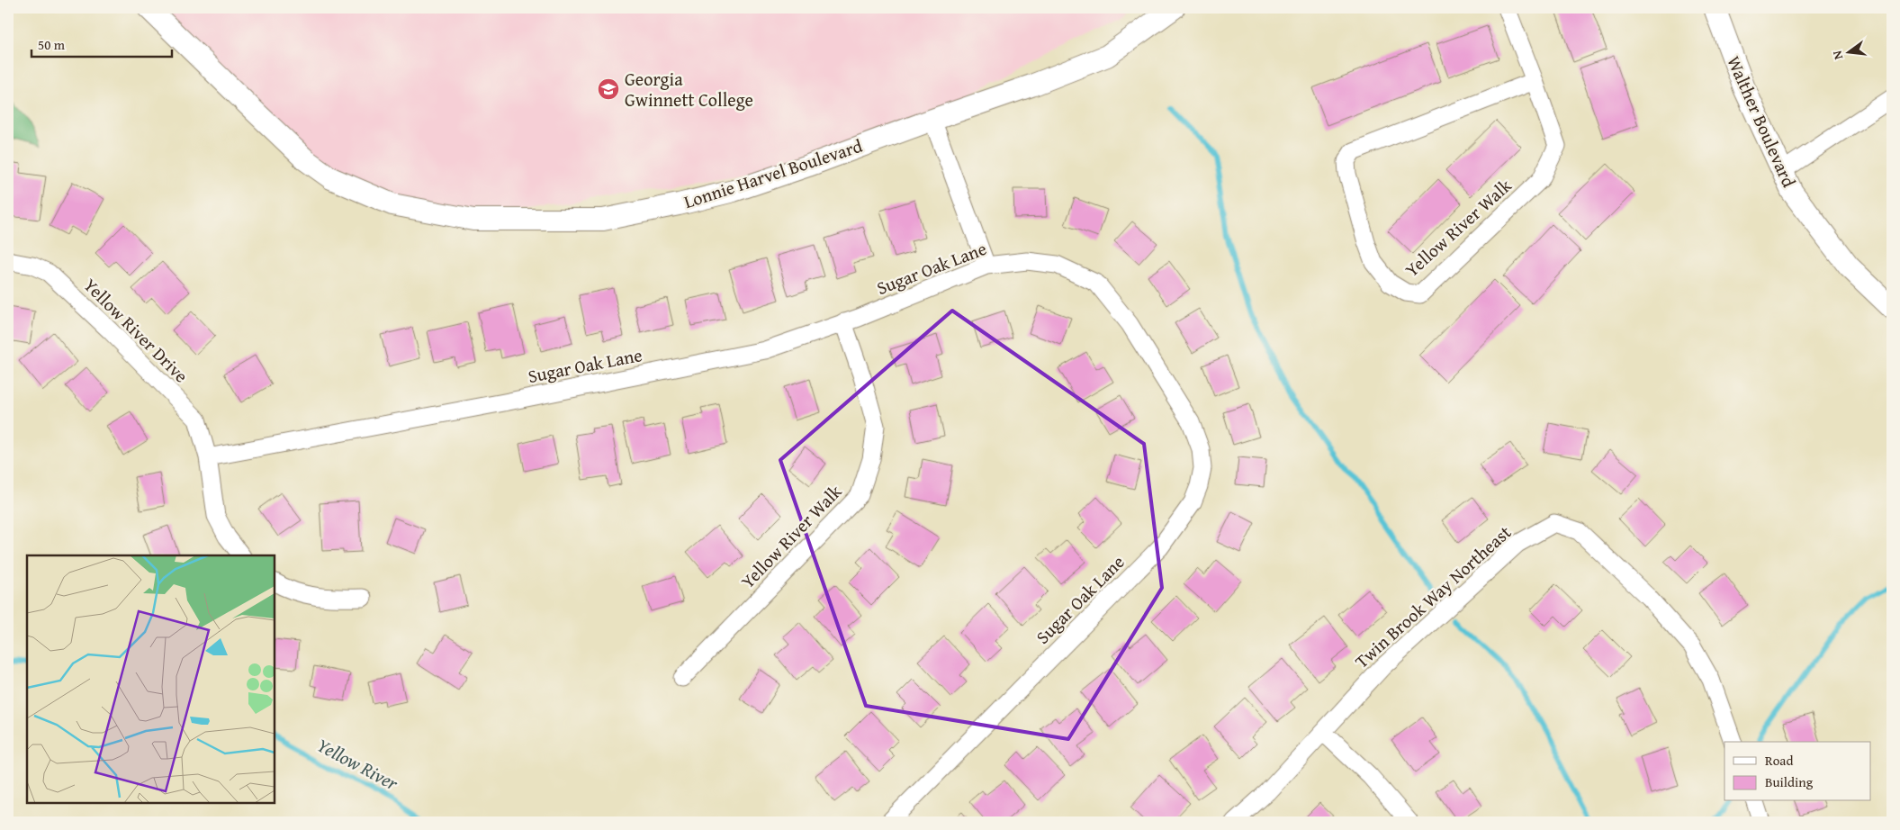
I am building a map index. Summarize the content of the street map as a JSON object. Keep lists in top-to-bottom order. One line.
{"streets":{"street":["Walther Boulevard","Lonnie Harvel Boulevard","Yellow River Walk","Sugar Oak Lane","Yellow River Drive","Twin Brook Way Northeast"]},"crossings":[["Yellow River Walk","Sugar Oak Lane"],["Sugar Oak Lane","Yellow River Drive"]],"water":["Yellow River"],"places":{"school or university":["Georgia Gwinnett College"]},"legend":["Road","Building"],"scale_bar":"50 m","north":"left"}
